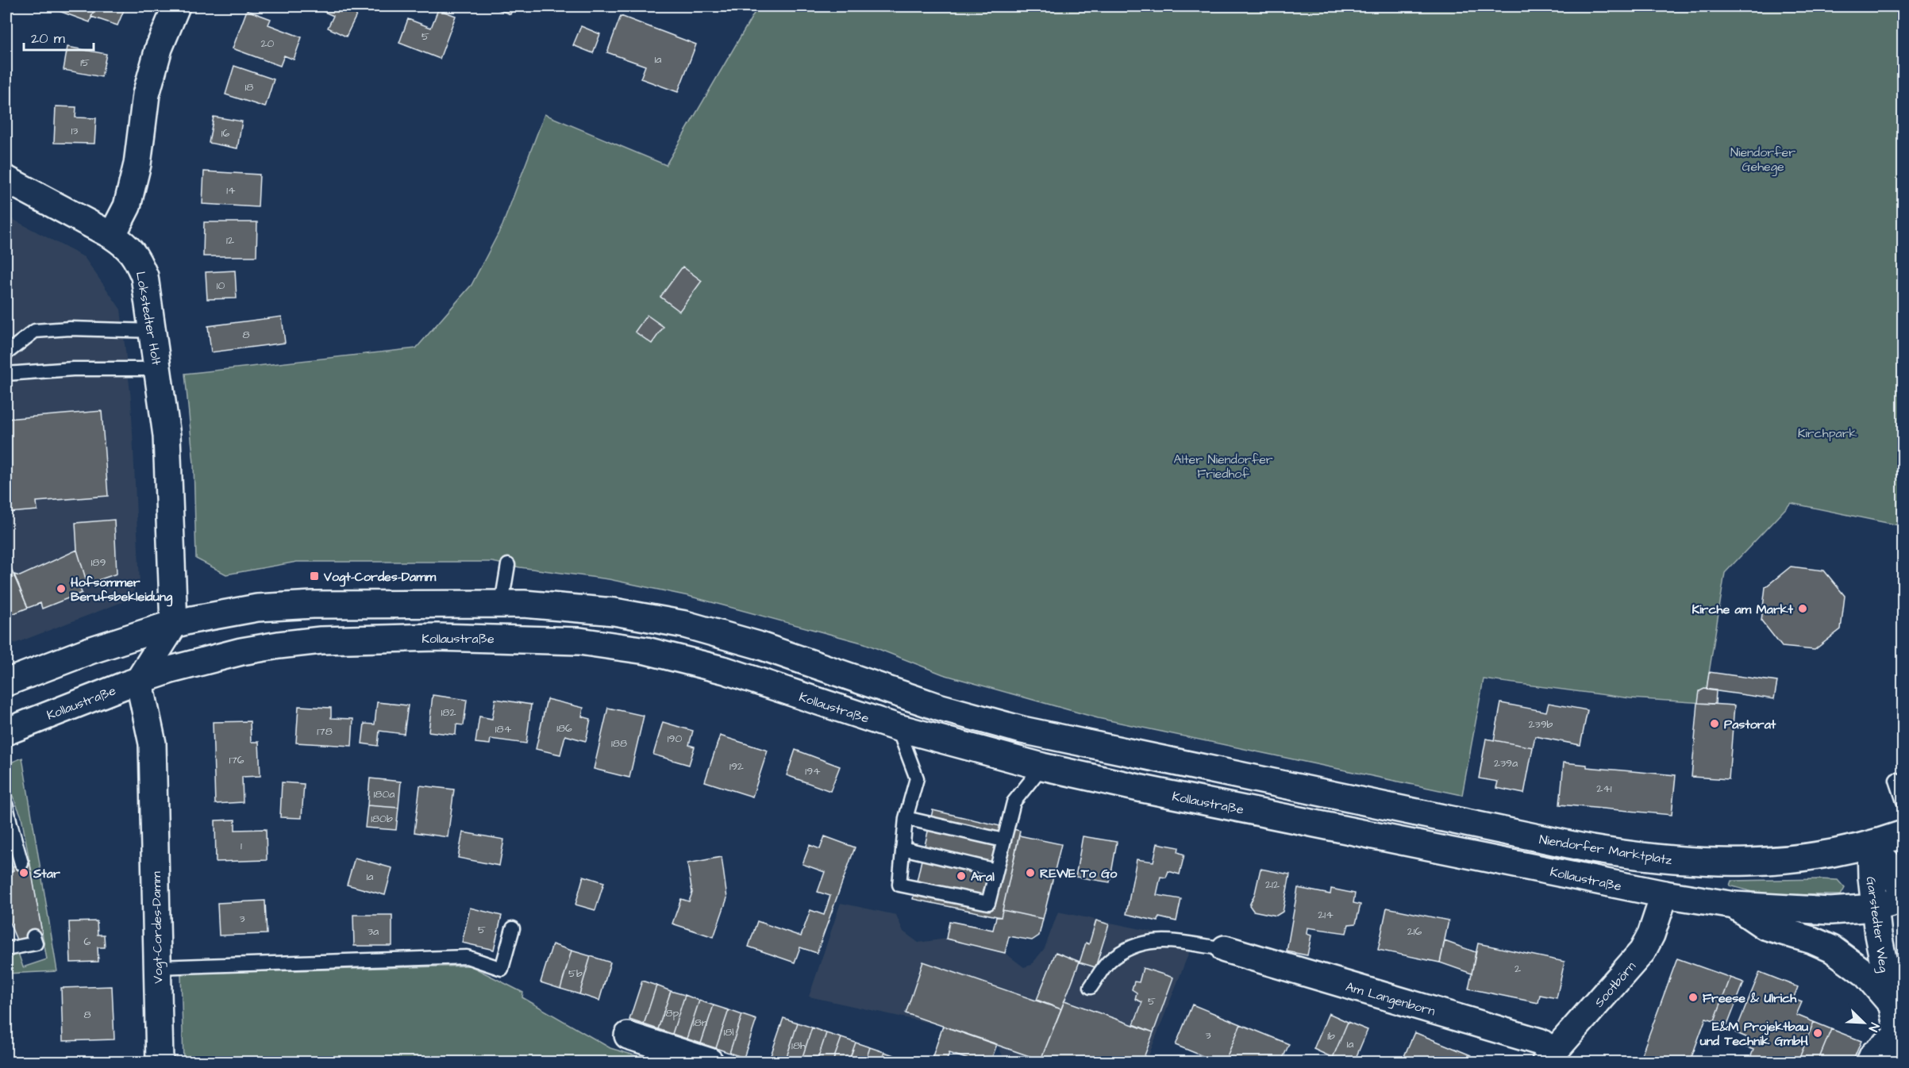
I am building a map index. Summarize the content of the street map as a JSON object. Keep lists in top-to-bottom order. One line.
{"streets":{"main road":["Lokstedter Holt","Kollaustraße","Niendorfer Marktplatz","Garstedter Weg","Vogt-Cordes-Damm","Sootbörn","Am Langenborn"]},"crossings":[["Kollaustraße","Vogt-Cordes-Damm"],["Kollaustraße","Sootbörn"],["Niendorfer Marktplatz","Garstedter Weg"],["Sootbörn","Am Langenborn"]],"parks":["Niendorfer Gehege","Kirchpark","Alter Niendorfer Friedhof"],"places":{"transit":["Vogt-Cordes-Damm"],"other":["Hofsommer Berufsbekleidung","Kirche am Markt","Pastorat","Star","REWE To Go","Aral","Freese & Ulrich","E&M Projektbau und Technik GmbH"]},"house_numbers":["5","20","1a","15","18","13","16","14","12","10","8","189","182","239b","186","184","178","190","188","176","239a","192","194","241","180a","180b","1","1a","212","214","3","5","3a","216","6","2","5b","5","18p","8","18n","18l","3","1b","1a","18h"],"scale_bar":"20 m","north":"bottom right"}
